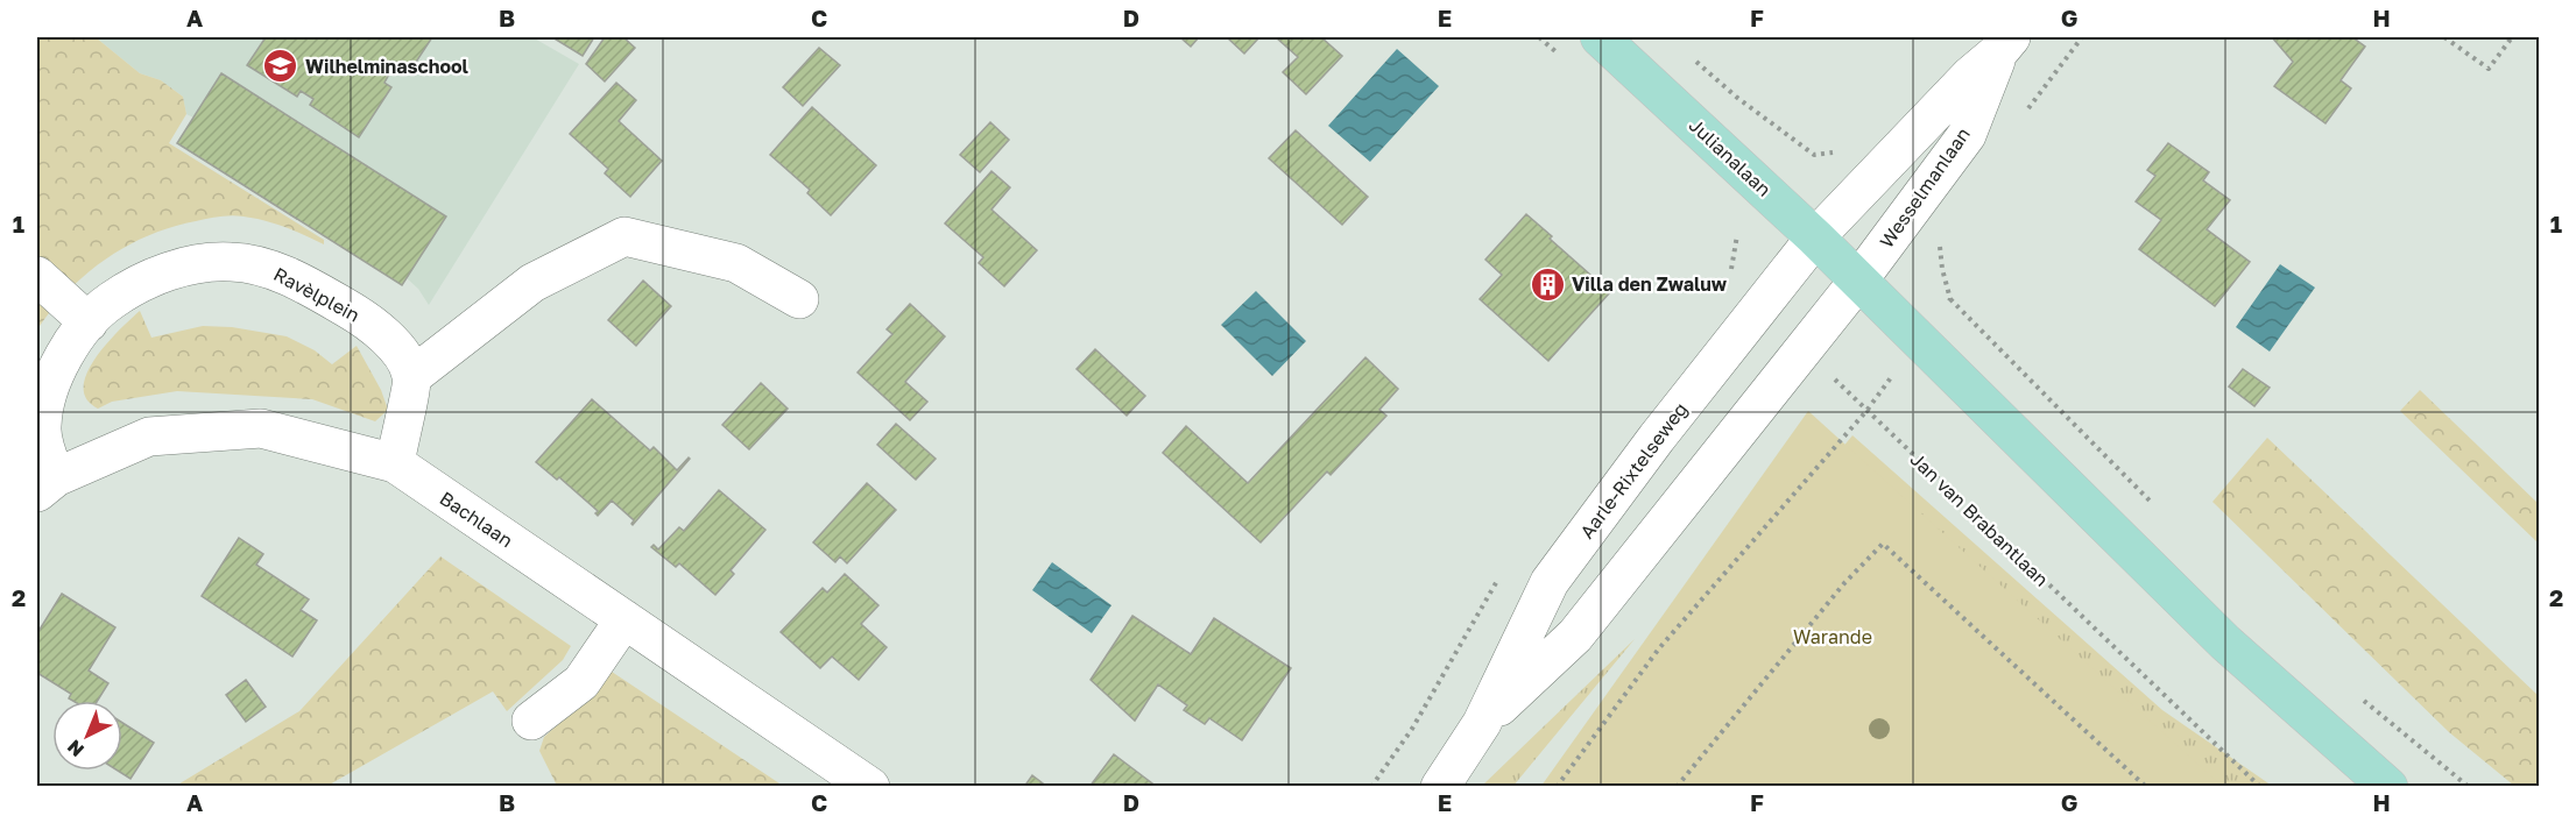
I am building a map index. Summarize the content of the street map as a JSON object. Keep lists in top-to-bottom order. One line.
{"streets":{"main road":["Julianalaan"],"street":["Wesselmanlaan","Ravèlplein","Aarle-Rixtelseweg","Bachlaan"],"path":["Jan van Brabantlaan"]},"crossings":[["Julianalaan","Wesselmanlaan"],["Julianalaan","Aarle-Rixtelseweg"],["Wesselmanlaan","Aarle-Rixtelseweg"],["Ravèlplein","Bachlaan"],["Aarle-Rixtelseweg","Jan van Brabantlaan"]],"parks":["Warande"],"places":{"school or university":["Wilhelminaschool"],"building":["Villa den Zwaluw"]},"north":"bottom left","grid":{"columns":["A","B","C","D","E","F","G","H"],"rows":["1","2"]}}
